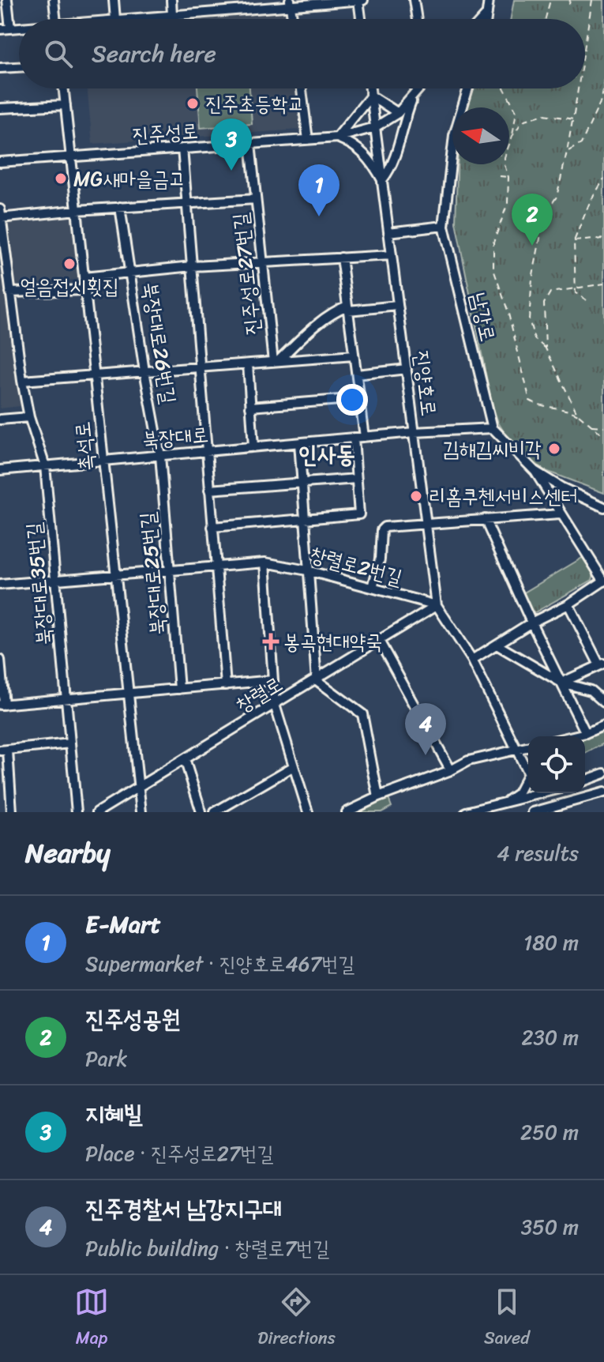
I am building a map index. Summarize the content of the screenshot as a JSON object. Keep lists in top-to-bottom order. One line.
{"streets":{"street":["진주성로","진주성로27번길","남강로","북장대로26번길","진양호로","북장대로","촉석로","창렬로2번길","북장대로25번길","북장대로35번길","창렬로"]},"crossings":[["진주성로","진주성로27번길"],["진주성로","진양호로"],["진주성로","촉석로"],["남강로","북장대로"],["북장대로26번길","북장대로"],["북장대로26번길","북장대로25번길"],["진양호로","북장대로"],["진양호로","창렬로2번길"],["진양호로","창렬로"],["북장대로","촉석로"],["북장대로","북장대로25번길"],["북장대로","북장대로35번길"],["촉석로","창렬로2번길"],["촉석로","창렬로"],["창렬로2번길","북장대로25번길"],["창렬로2번길","북장대로35번길"],["창렬로2번길","창렬로"]],"districts":["인사동"],"places":{"other":["진주초등학교","MG새마을금고","얼음접시횟집","김해김씨비각","리홈쿠첸서비스센터"],"health":["봉곡현대약국"]},"north":"left","page":{"search":"Search here","pins":["3","1","2","4"],"heading":["Nearby","4 results"],"list":[{"mark":"1","name":"E-Mart","note":"Supermarket · 진양호로467번길","value":"180 m"},{"mark":"2","name":"진주성공원","note":"Park","value":"230 m"},{"mark":"3","name":"지혜빌","note":"Place · 진주성로27번길","value":"250 m"},{"mark":"4","name":"진주경찰서 남강지구대","note":"Public building · 창렬로7번길","value":"350 m"}],"nav":["Map","Directions","Saved"]}}
